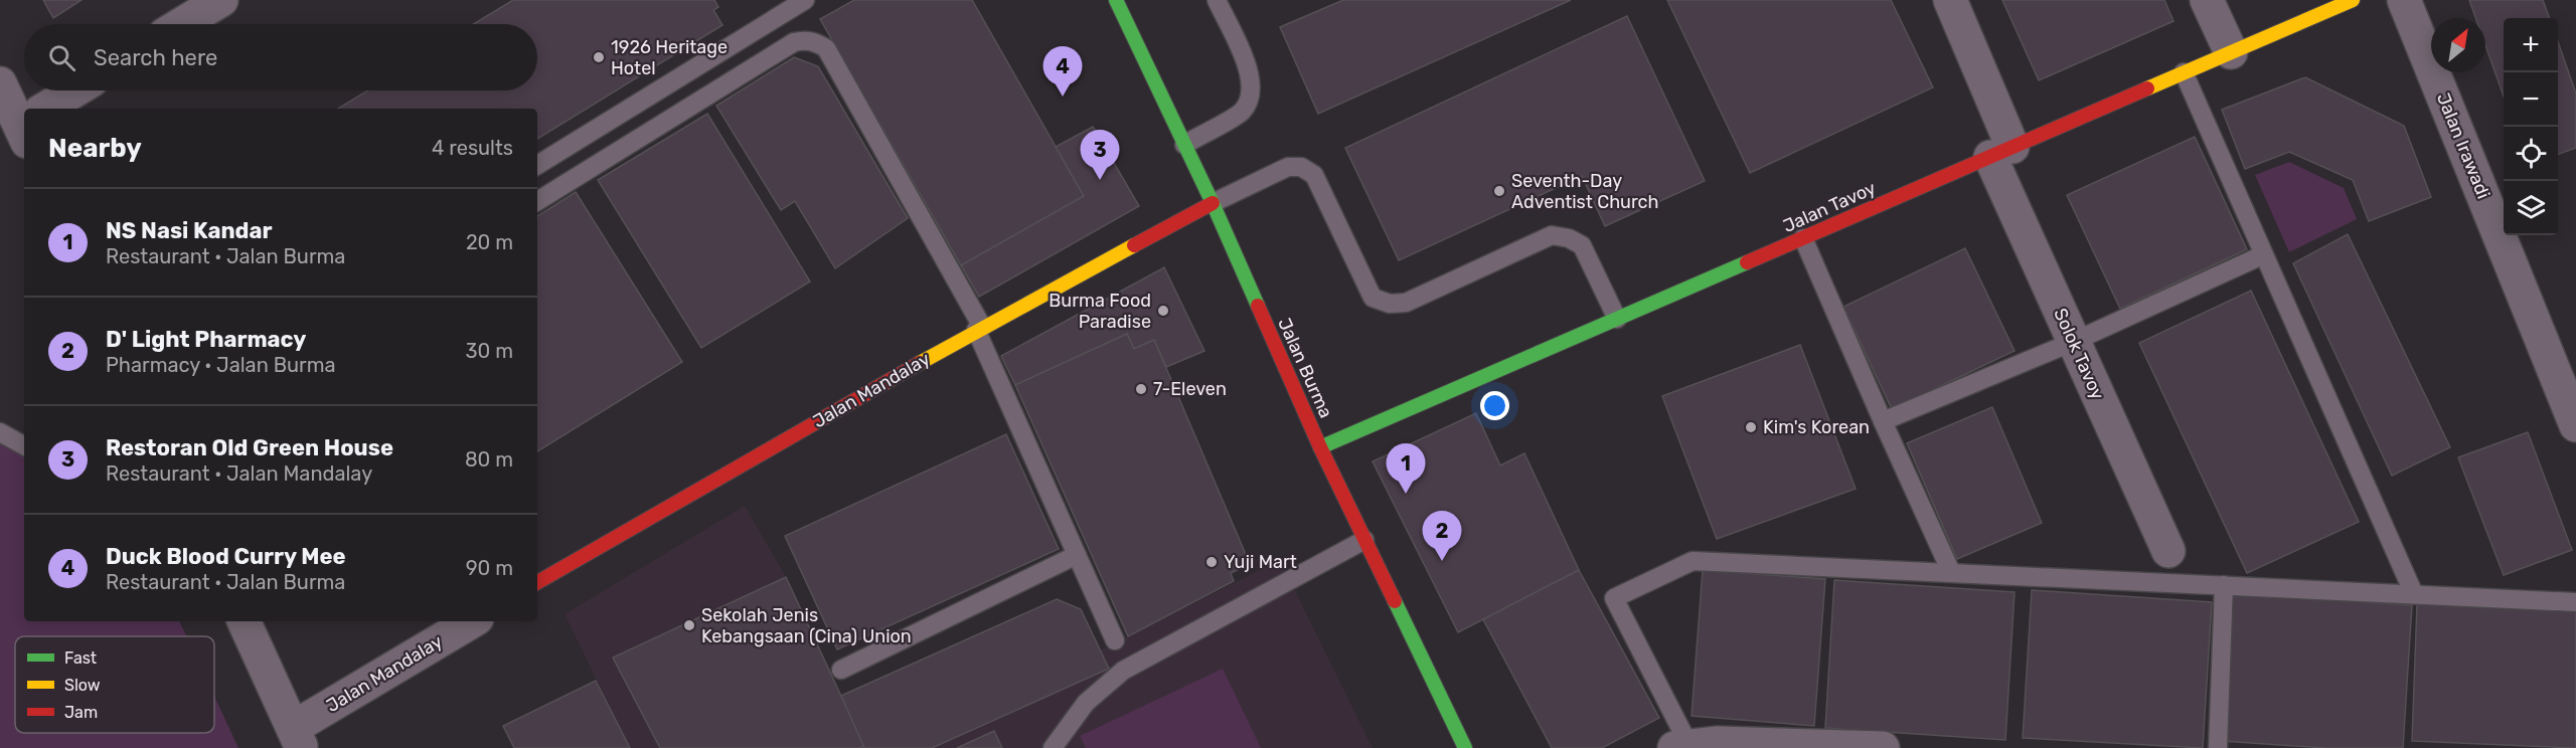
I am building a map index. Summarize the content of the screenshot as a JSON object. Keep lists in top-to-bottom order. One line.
{"streets":{"street":["Jalan Irawadi","Jalan Tavoy","Solok Tavoy","Jalan Burma","Jalan Mandalay"]},"crossings":[["Jalan Tavoy","Solok Tavoy"],["Jalan Tavoy","Jalan Burma"],["Jalan Burma","Jalan Mandalay"]],"places":["1926 Heritage Hotel","Seventh-Day Adventist Church","Burma Food Paradise","7-Eleven","Kim's Korean","Yuji Mart","Sekolah Jenis Kebangsaan (Cina) Union"],"legend":["Fast","Slow","Jam"],"north":"top right","page":{"map_buttons":["+","−"],"search":"Search here","pins":["4","3","1","2"],"heading":["Nearby","4 results"],"list":[{"mark":"1","name":"NS Nasi Kandar","note":"Restaurant · Jalan Burma","value":"20 m"},{"mark":"2","name":"D' Light Pharmacy","note":"Pharmacy · Jalan Burma","value":"30 m"},{"mark":"3","name":"Restoran Old Green House","note":"Restaurant · Jalan Mandalay","value":"80 m"},{"mark":"4","name":"Duck Blood Curry Mee","note":"Restaurant · Jalan Burma","value":"90 m"}]}}
